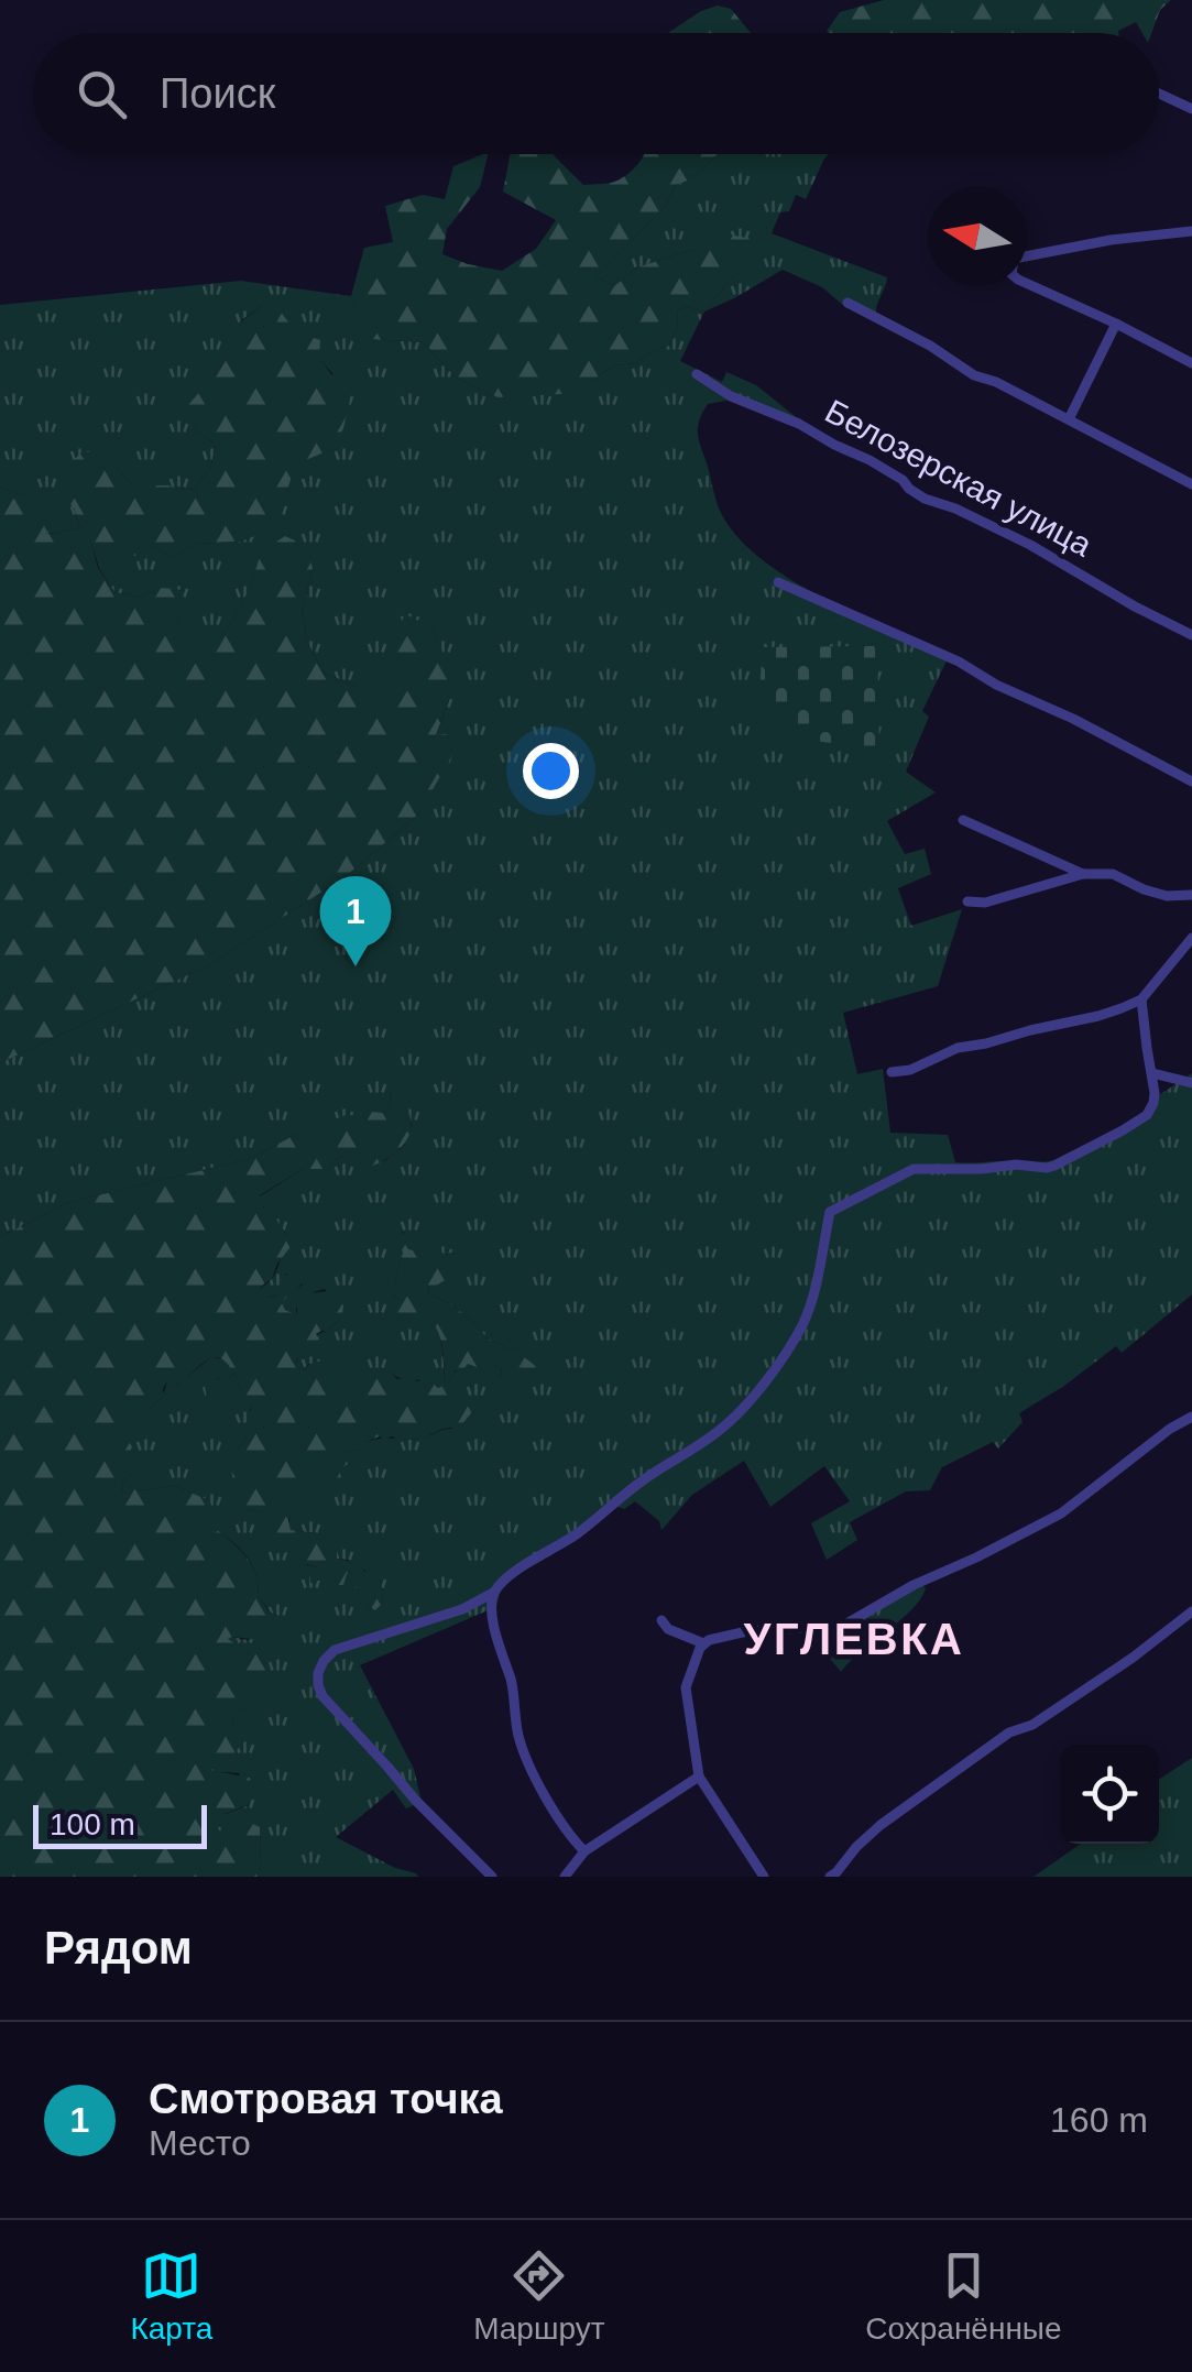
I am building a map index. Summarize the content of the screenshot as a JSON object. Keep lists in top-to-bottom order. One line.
{"streets":{"street":["Белозерская улица"]},"districts":["УГЛЕВКА"],"scale_bar":"100 m","north":"left","page":{"search":"Поиск","pins":"1","scale":"100 m","heading":"Рядом","list":[{"mark":"1","name":"Смотровая точка","note":"Место","value":"160 m"}],"nav":["Карта","Маршрут","Сохранённые"]}}
